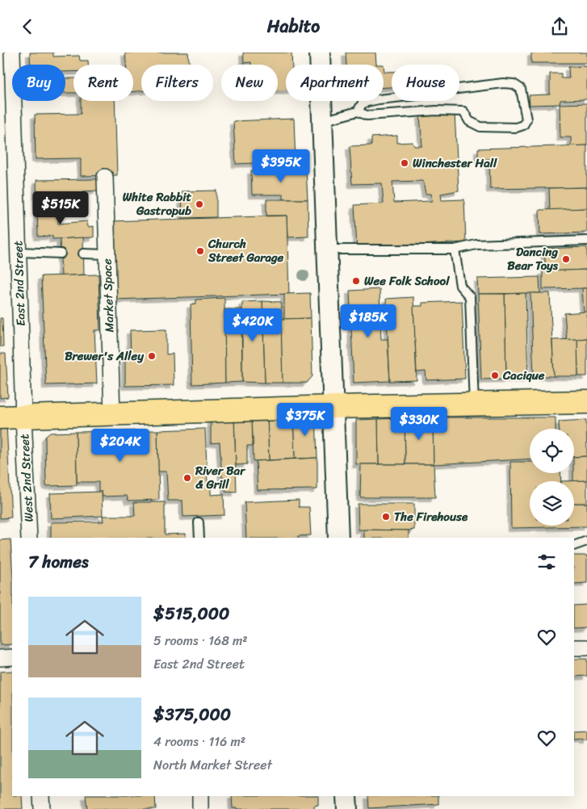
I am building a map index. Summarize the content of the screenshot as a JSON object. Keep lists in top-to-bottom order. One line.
{"streets":{"street":["East 2nd Street","Market Space","West 2nd Street"]},"crossings":[["East 2nd Street","West 2nd Street"]],"places":["Winchester Hall","White Rabbit Gastropub","Church Street Garage","Dancing Bear Toys","Wee Folk School","Brewer's Alley","Cacique","River Bar & Grill","The Firehouse"],"page":{"header":"Habito","chip":["Buy","Rent","Filters","New","Apartment","House"],"price":["$395K","$515K","$185K","$420K","$375K","$330K","$204K"],"heading":"7 homes","list":[{"name":"$515,000","note":"5 rooms · 168 m² · East 2nd Street"},{"name":"$375,000","note":"4 rooms · 116 m² · North Market Street"}]}}
